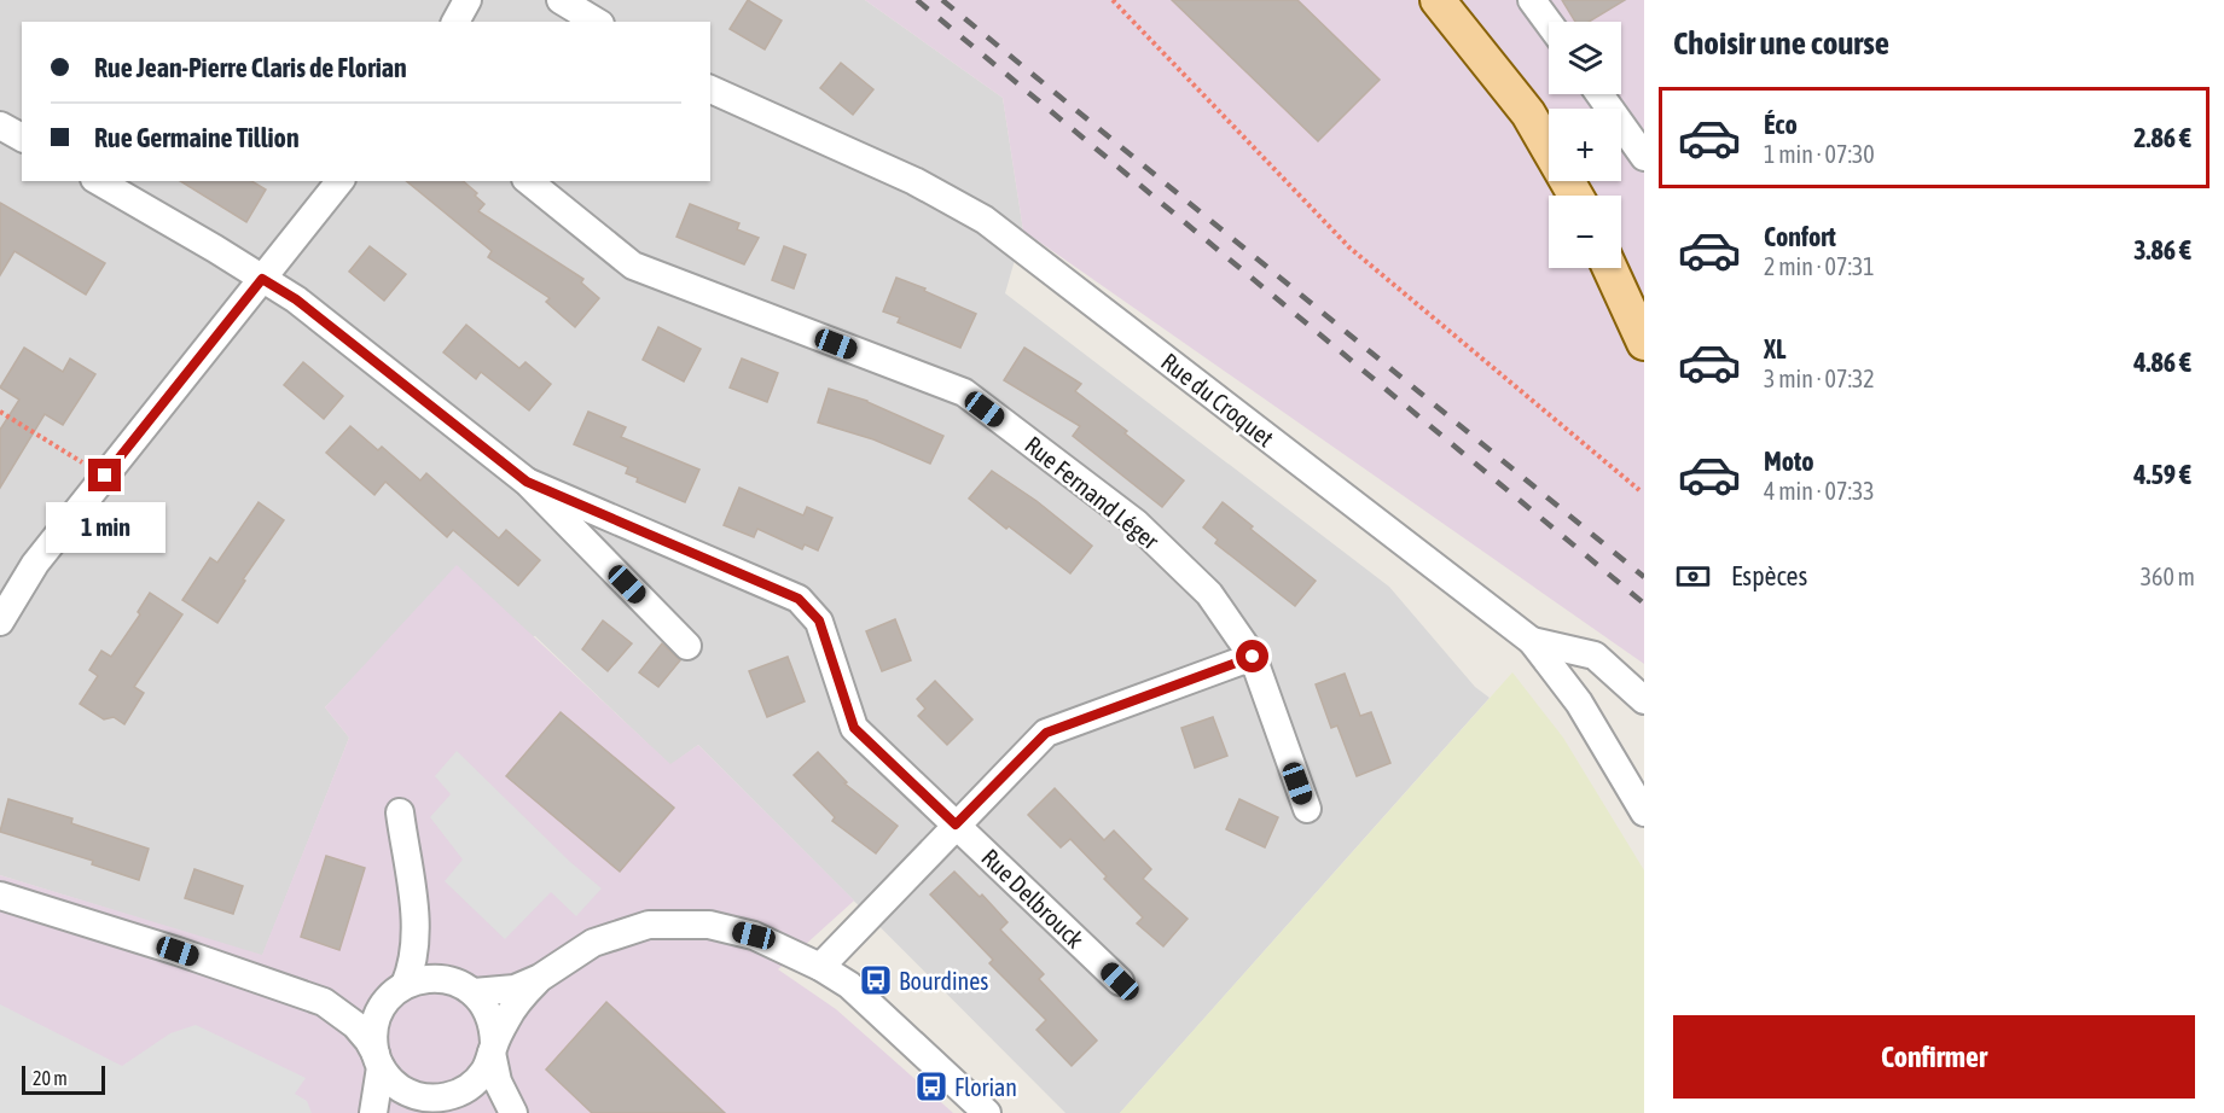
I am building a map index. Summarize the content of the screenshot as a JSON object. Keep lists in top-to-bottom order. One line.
{"streets":{"street":["Rue du Croquet","Rue Fernand Léger","Rue Delbrouck"]},"places":{"bus stop":["Bourdines","Florian"]},"scale_bar":"20 m","page":{"heading":"Choisir une course","map_buttons":["+","−"],"banner":["Rue Jean-Pierre Claris de Florian","Rue Germaine Tillion"],"list":[{"name":"Éco","note":"1 min · 07:30","value":"2.86 €"},{"name":"Confort","note":"2 min · 07:31","value":"3.86 €"},{"name":"XL","note":"3 min · 07:32","value":"4.86 €"},{"name":"Moto","note":"4 min · 07:33","value":"4.59 €"}],"bubble":"1 min","pay":["Espèces","360 m"],"buttons":"Confirmer","scale":"20 m"}}
